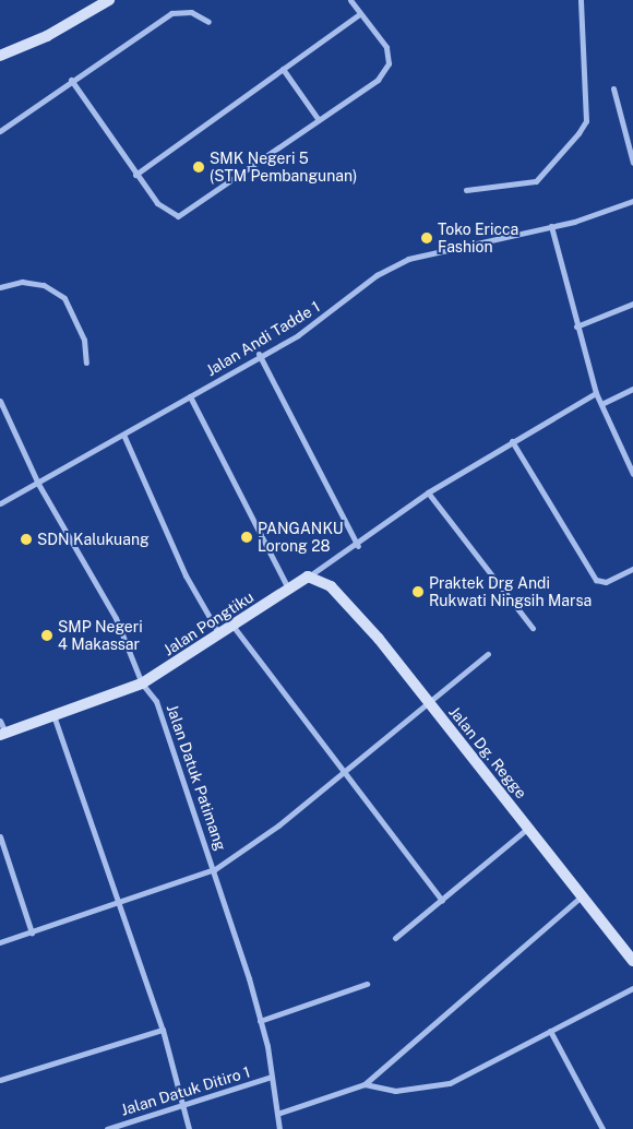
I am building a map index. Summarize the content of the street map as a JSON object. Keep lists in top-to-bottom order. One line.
{"streets":{"street":["Jalan Andi Tadde 1","Jalan Pongtiku","Jalan Dg. Regge","Jalan Datuk Patimang","Jalan Datuk Ditiro 1"]},"crossings":[["Jalan Andi Tadde 1","Jalan Datuk Patimang"],["Jalan Pongtiku","Jalan Dg. Regge"],["Jalan Pongtiku","Jalan Datuk Patimang"],["Jalan Datuk Patimang","Jalan Datuk Ditiro 1"]],"places":["SMK Negeri 5 (STM Pembangunan)","Toko Ericca Fashion","PANGANKU Lorong 28","SDN Kalukuang","Praktek Drg Andi Rukwati Ningsih Marsa","SMP Negeri 4 Makassar"]}
